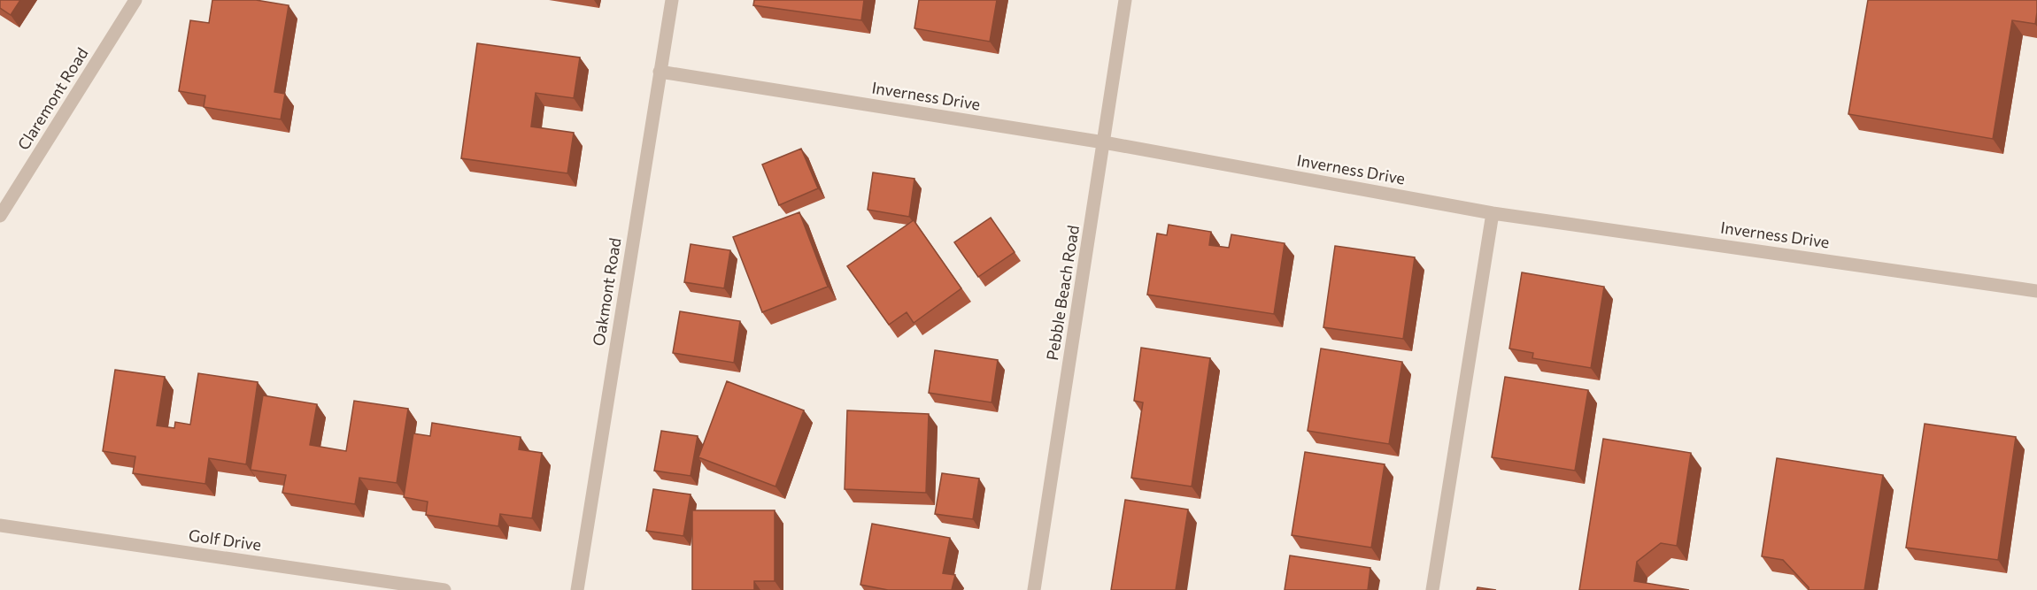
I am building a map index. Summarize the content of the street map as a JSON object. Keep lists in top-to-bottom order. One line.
{"streets":{"street":["Inverness Drive","Claremont Road","Oakmont Road","Pebble Beach Road","Golf Drive"]},"crossings":[["Inverness Drive","Oakmont Road"],["Inverness Drive","Pebble Beach Road"]]}
